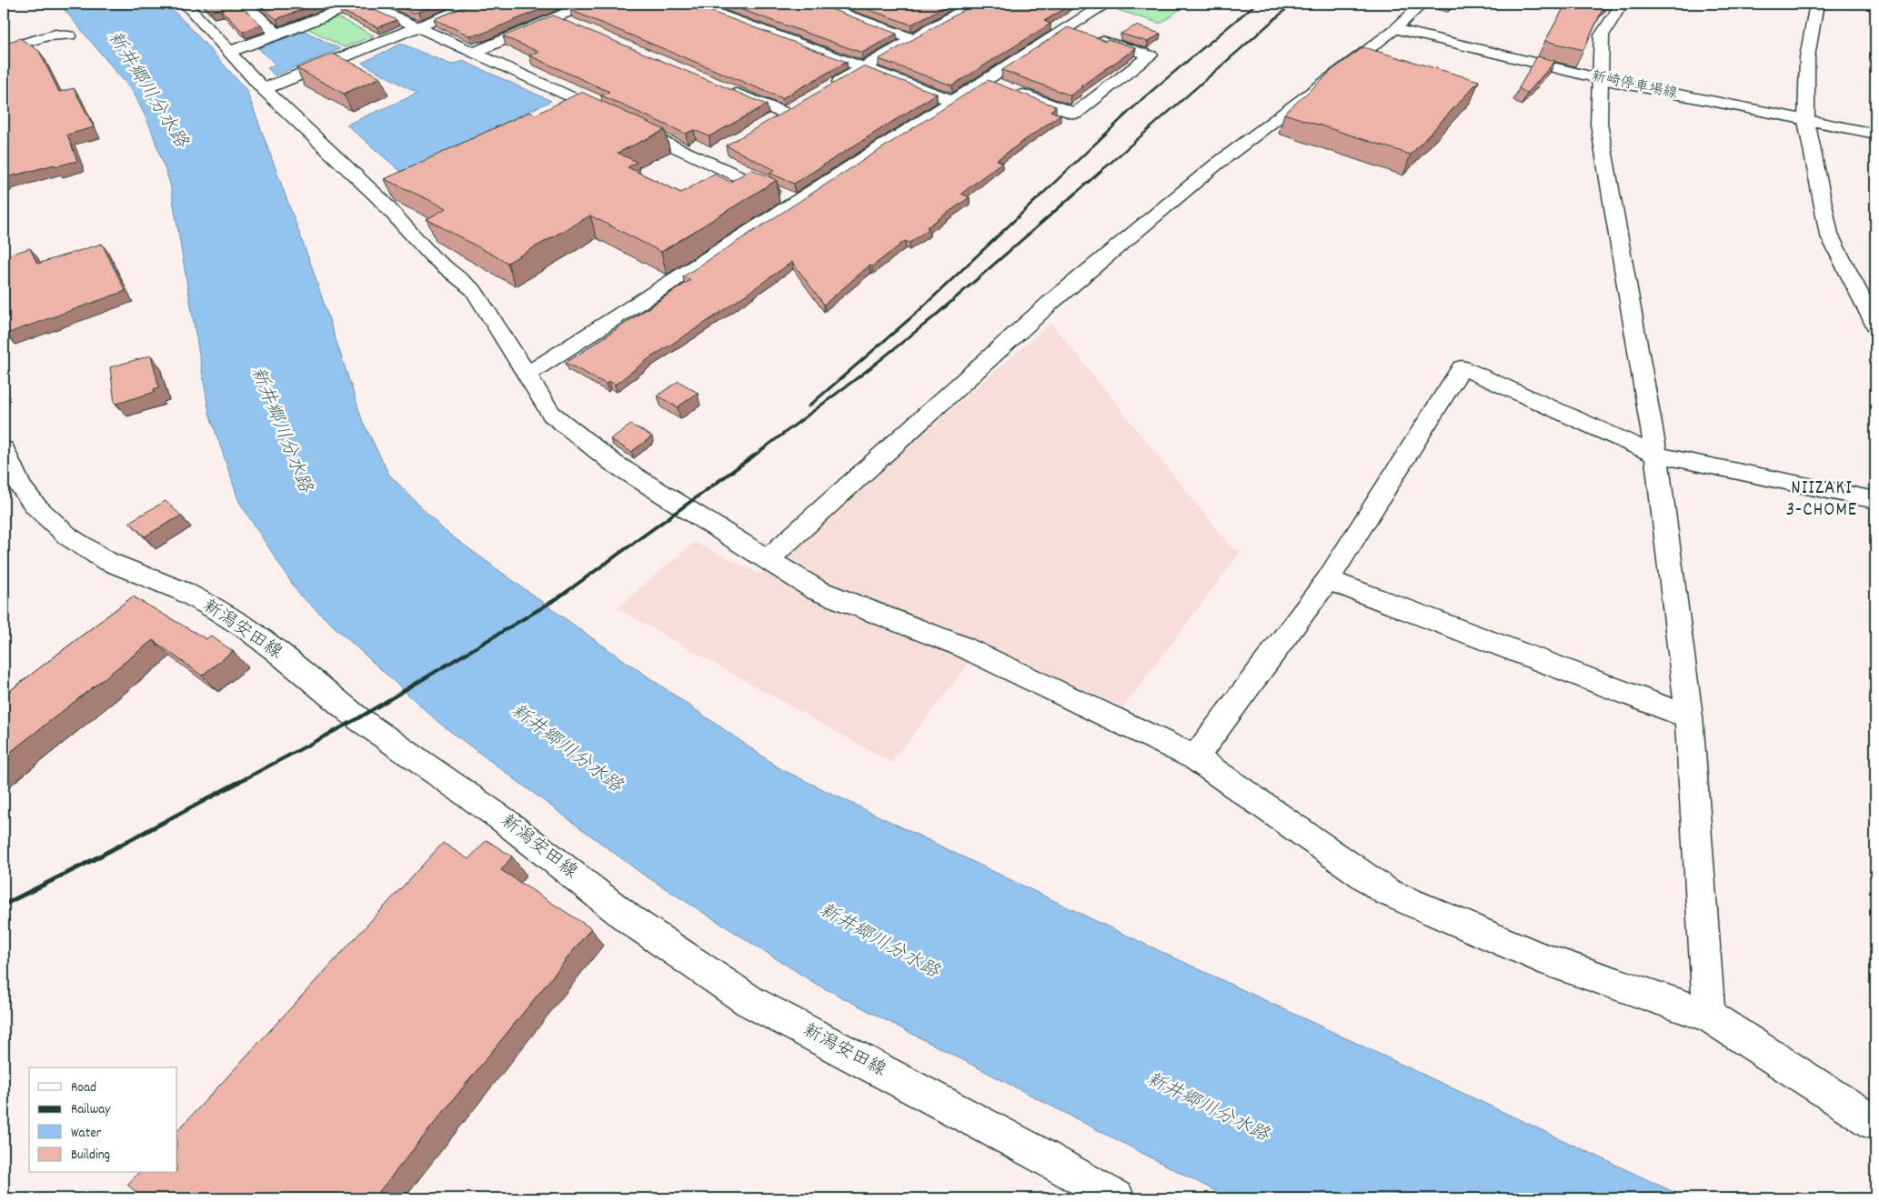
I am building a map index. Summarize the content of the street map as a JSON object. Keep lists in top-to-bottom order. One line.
{"streets":{"street":["新崎停車場線","新潟安田線"]},"districts":["NIIZAKI 3-CHOME"],"water":["新井郷川分水路"],"legend":["Road","Railway","Water","Building"]}
